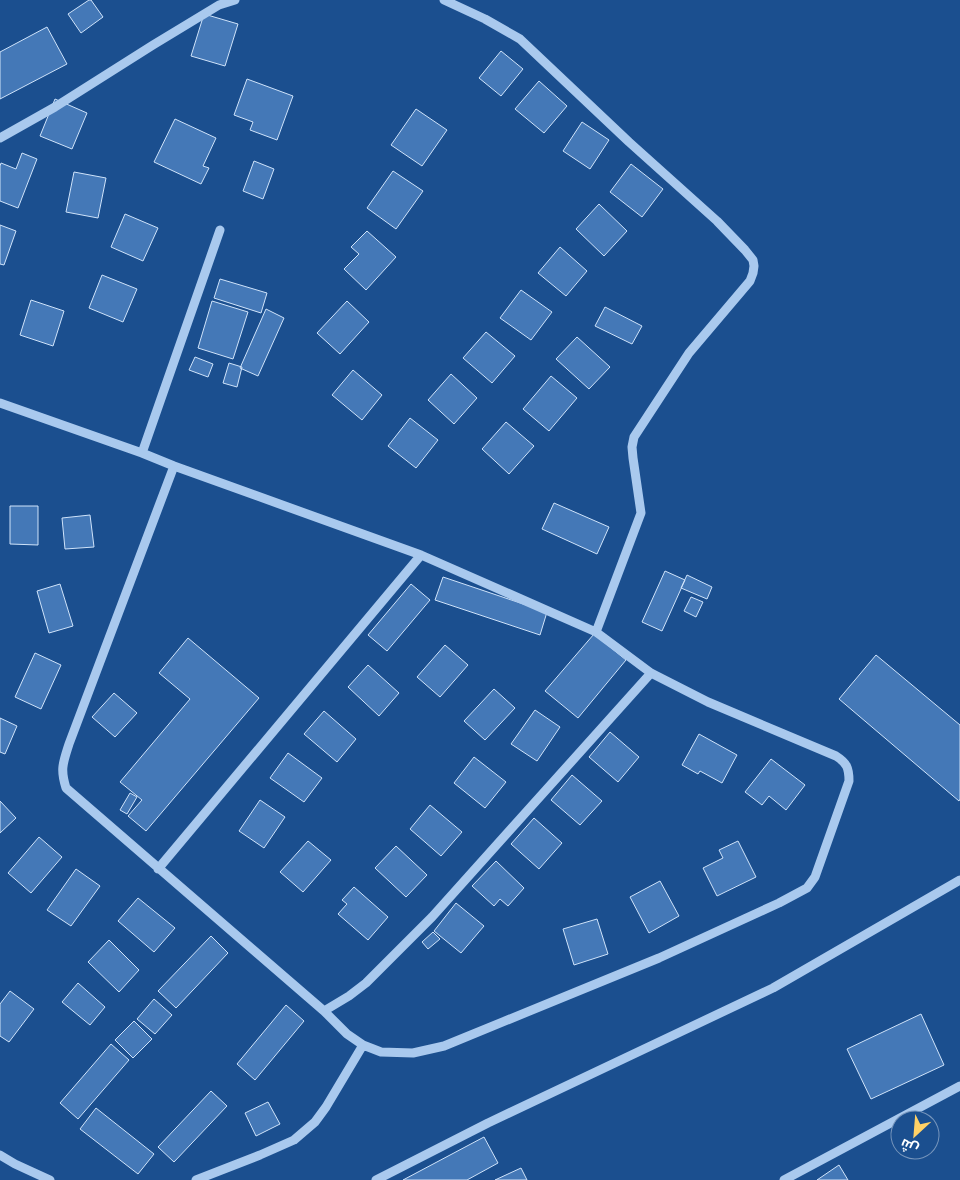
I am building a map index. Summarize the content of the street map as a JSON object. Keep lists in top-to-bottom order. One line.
{"north":"bottom left"}
